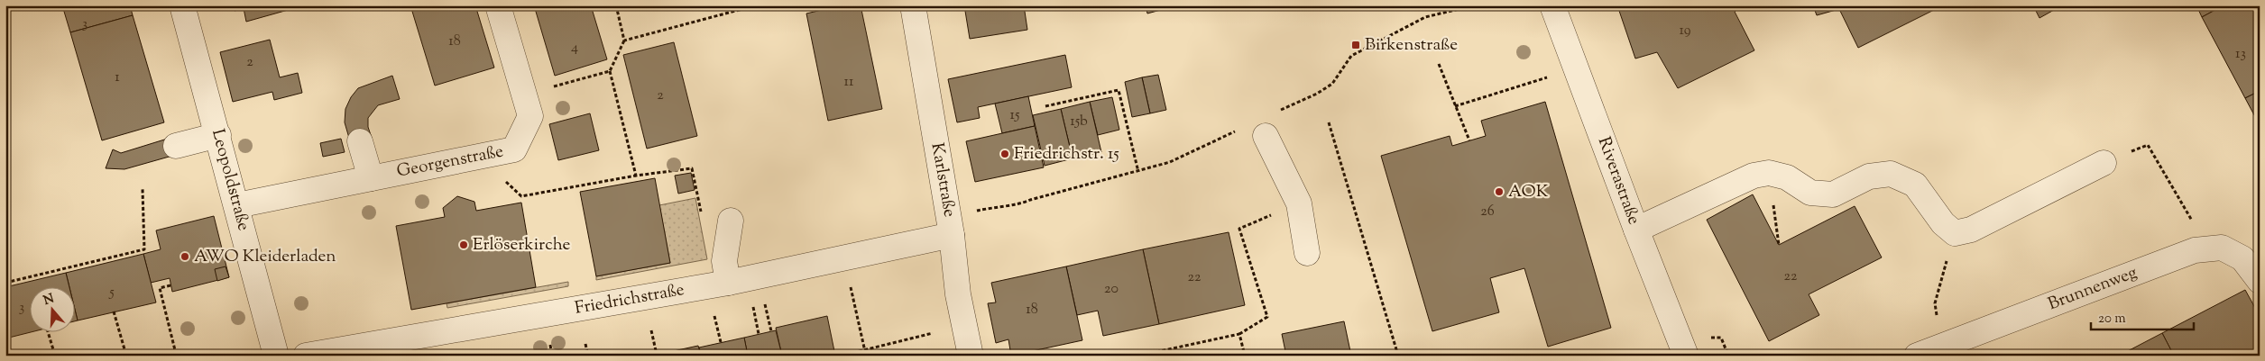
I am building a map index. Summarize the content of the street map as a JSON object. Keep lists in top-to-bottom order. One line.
{"streets":{"street":["Georgenstraße","Leopoldstraße","Karlstraße","Riverastraße","Brunnenweg","Friedrichstraße"]},"crossings":[["Georgenstraße","Leopoldstraße"],["Karlstraße","Friedrichstraße"]],"places":{"transit":["Birkenstraße"],"other":["Friedrichstr. 15","AOK","Erlöserkirche","AWO Kleiderladen"]},"house_numbers":["3","19","18","4","13","2","1","11","2","15","15b","26","22","22","20","5","3","18"],"scale_bar":"20 m","north":"top"}
